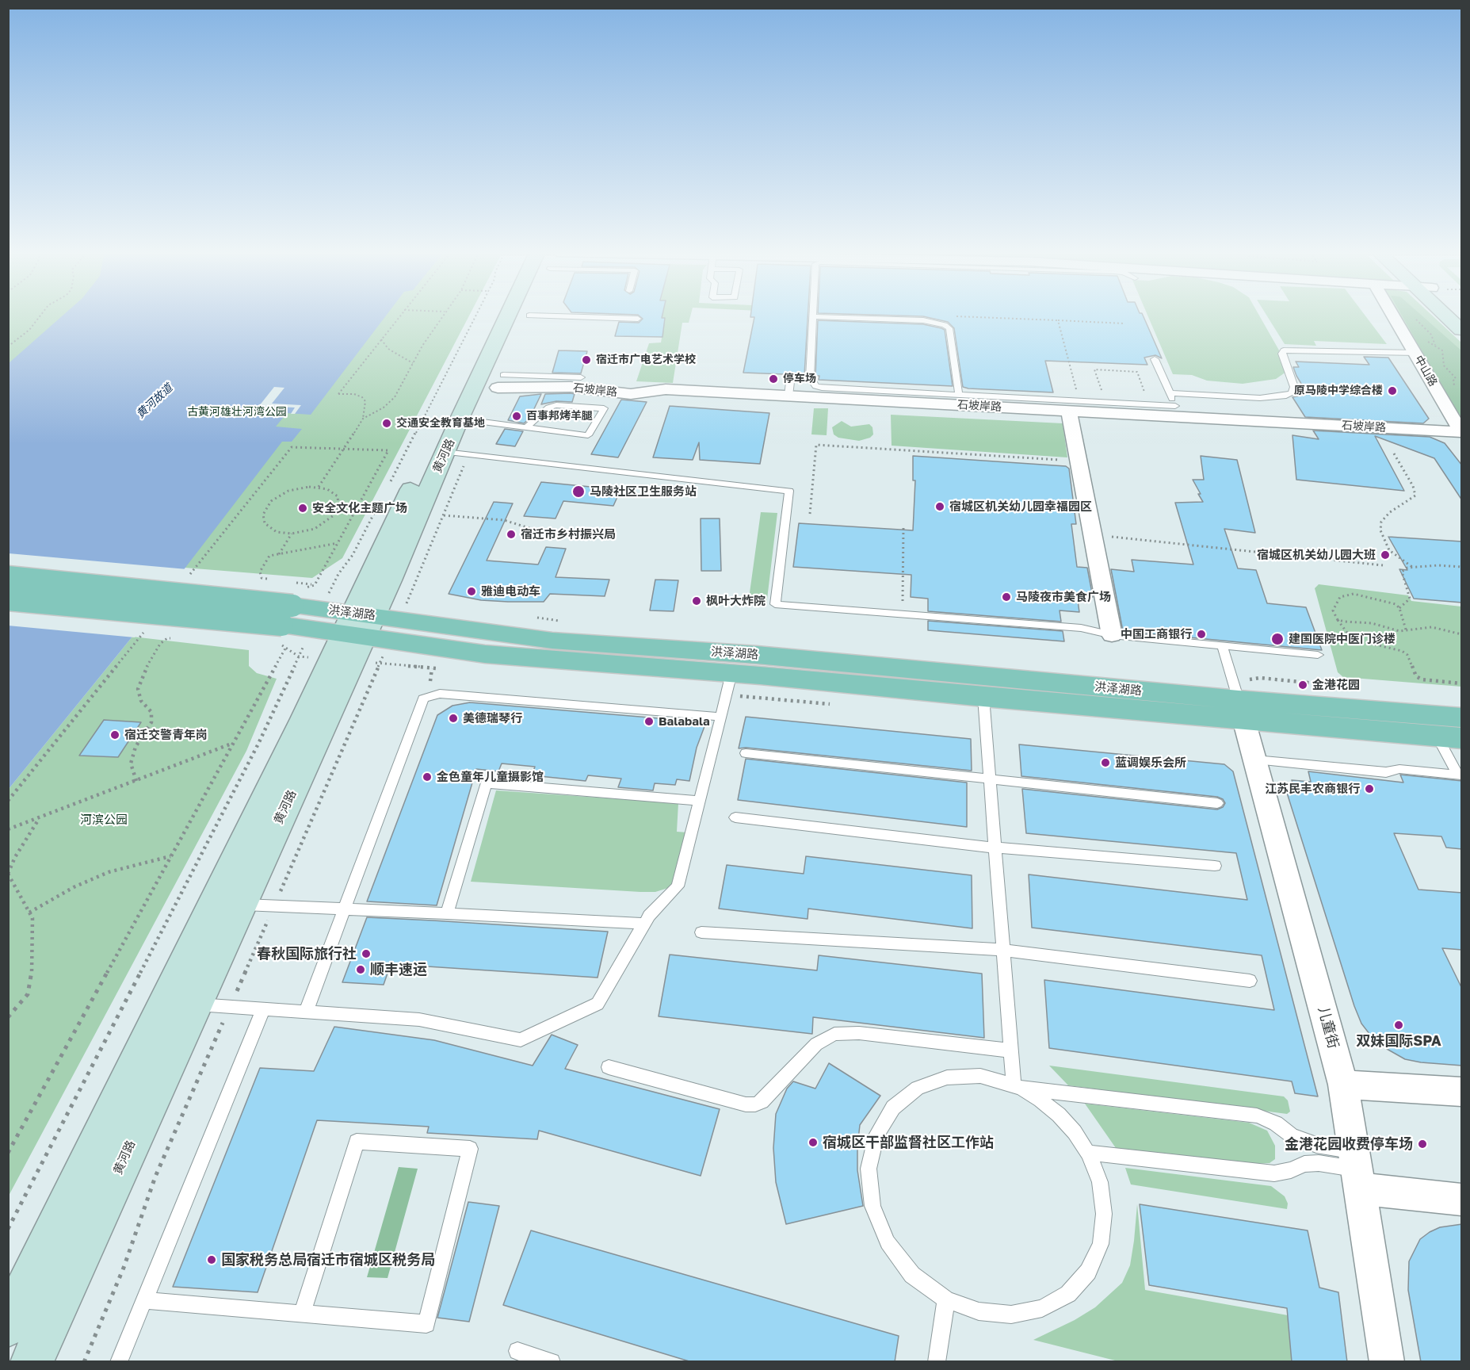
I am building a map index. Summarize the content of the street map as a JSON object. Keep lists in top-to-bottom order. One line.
{"streets":{"main road":["黄河路","洪泽湖路"],"street":["中山路","石坡岸路","儿童街"]},"crossings":[["中山路","石坡岸路"],["黄河路","洪泽湖路"],["洪泽湖路","儿童街"]],"water":["黄河故道"],"parks":["古黄河雄壮河湾公园","河滨公园"],"places":["宿迁市广电艺术学校","停车场","原马陵中学综合楼","百事邦烤羊腿","交通安全教育基地","马陵社区卫生服务站","宿城区机关幼儿园幸福园区","安全文化主题广场","宿迁市乡村振兴局","宿城区机关幼儿园大班","雅迪电动车","马陵夜市美食广场","枫叶大炸院","中国工商银行","建国医院中医门诊楼","金港花园","美德瑞琴行","Balabala","宿迁交警青年岗","蓝调娱乐会所","金色童年儿童摄影馆","江苏民丰农商银行","春秋国际旅行社","顺丰速运","双妹国际SPA","宿城区干部监督社区工作站","金港花园收费停车场","国家税务总局宿迁市宿城区税务局"]}
